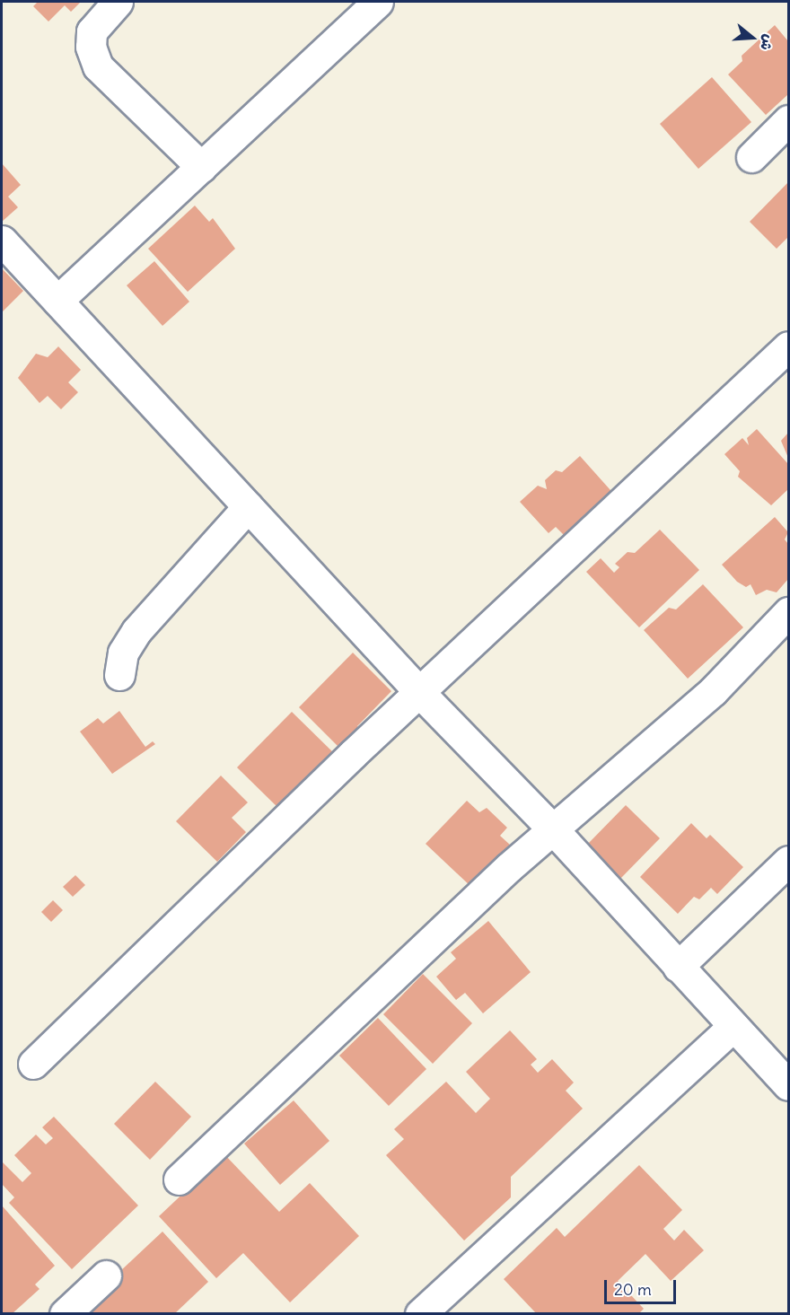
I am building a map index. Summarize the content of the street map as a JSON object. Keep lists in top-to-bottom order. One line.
{"scale_bar":"20 m","north":"right"}
